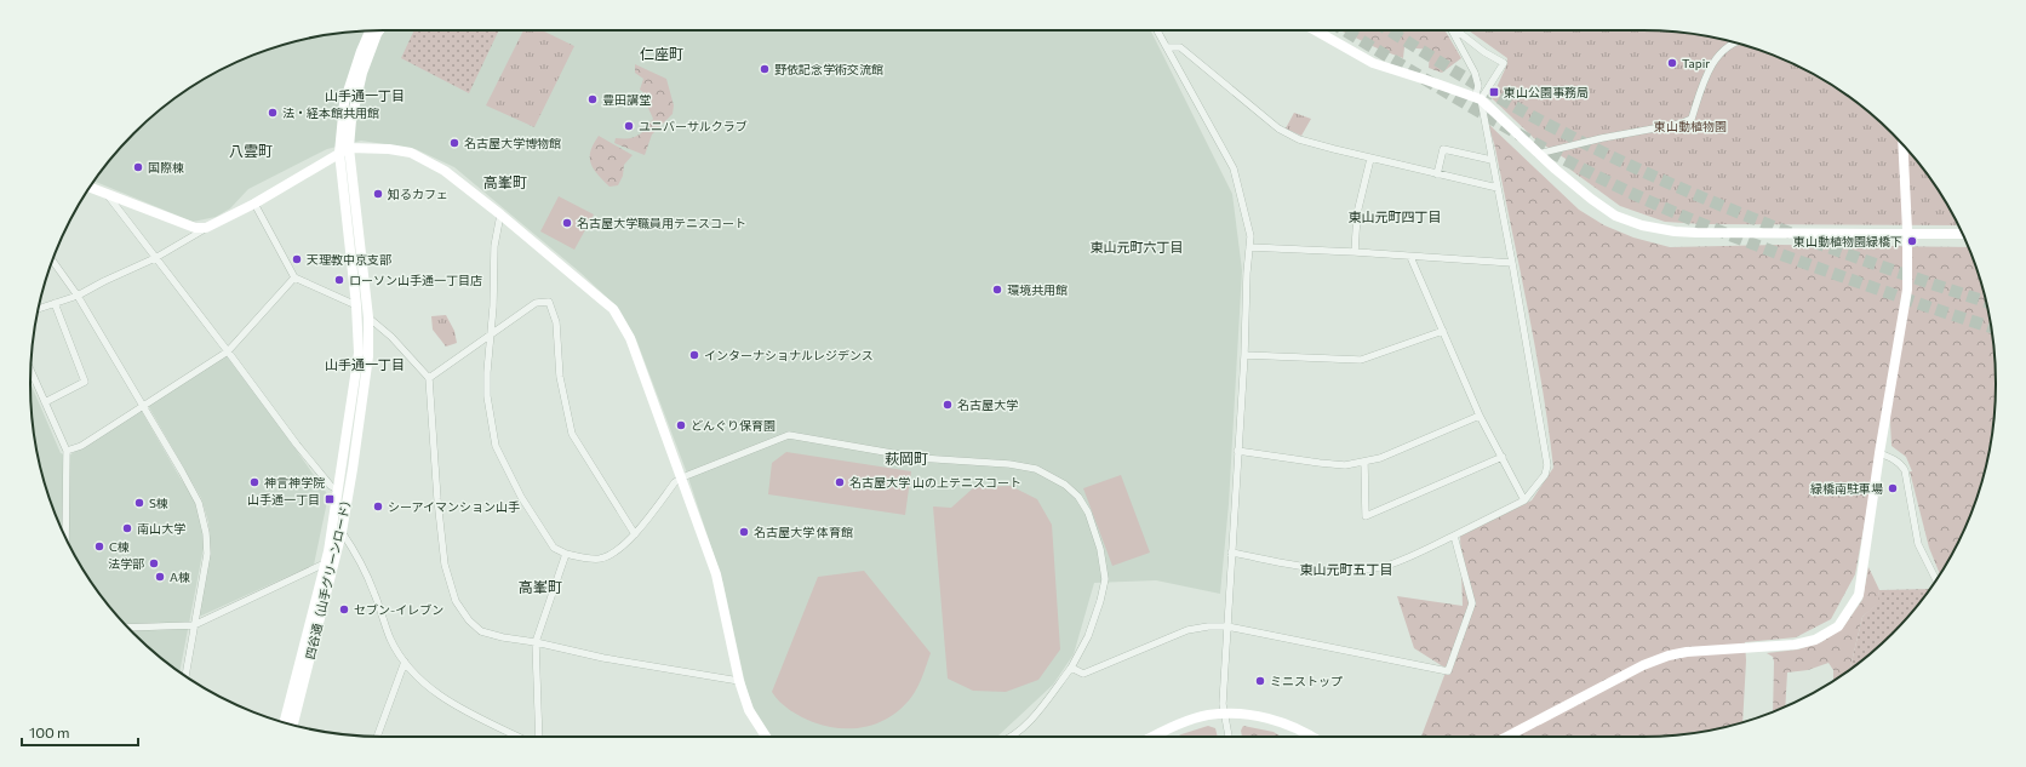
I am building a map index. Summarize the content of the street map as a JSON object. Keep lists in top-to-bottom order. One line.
{"streets":{"street":["四谷通（山手グリーンロード）"]},"districts":["仁座町","山手通一丁目","八雲町","高峯町","東山元町四丁目","東山元町六丁目","山手通一丁目","萩岡町","東山元町五丁目","高峯町"],"parks":["東山動植物園"],"places":{"other":["Tapir","野依記念学術交流館","豊田講堂","法・経本館共用館","ユニバーサルクラブ","名古屋大学博物館","国際棟","知るカフェ","名古屋大学職員用テニスコート","東山動植物園緑橋下","天理教中京支部","ローソン山手通一丁目店","環境共用館","インターナショナルレジデンス","名古屋大学","どんぐり保育園","神言神学院","名古屋大学 山の上テニスコート","緑橋南駐車場","S棟","シーアイマンション山手","南山大学","名古屋大学 体育館","C棟","法学部","A棟","セブン-イレブン","ミニストップ"],"transit":["東山公園事務局","山手通一丁目"]},"scale_bar":"100 m"}
